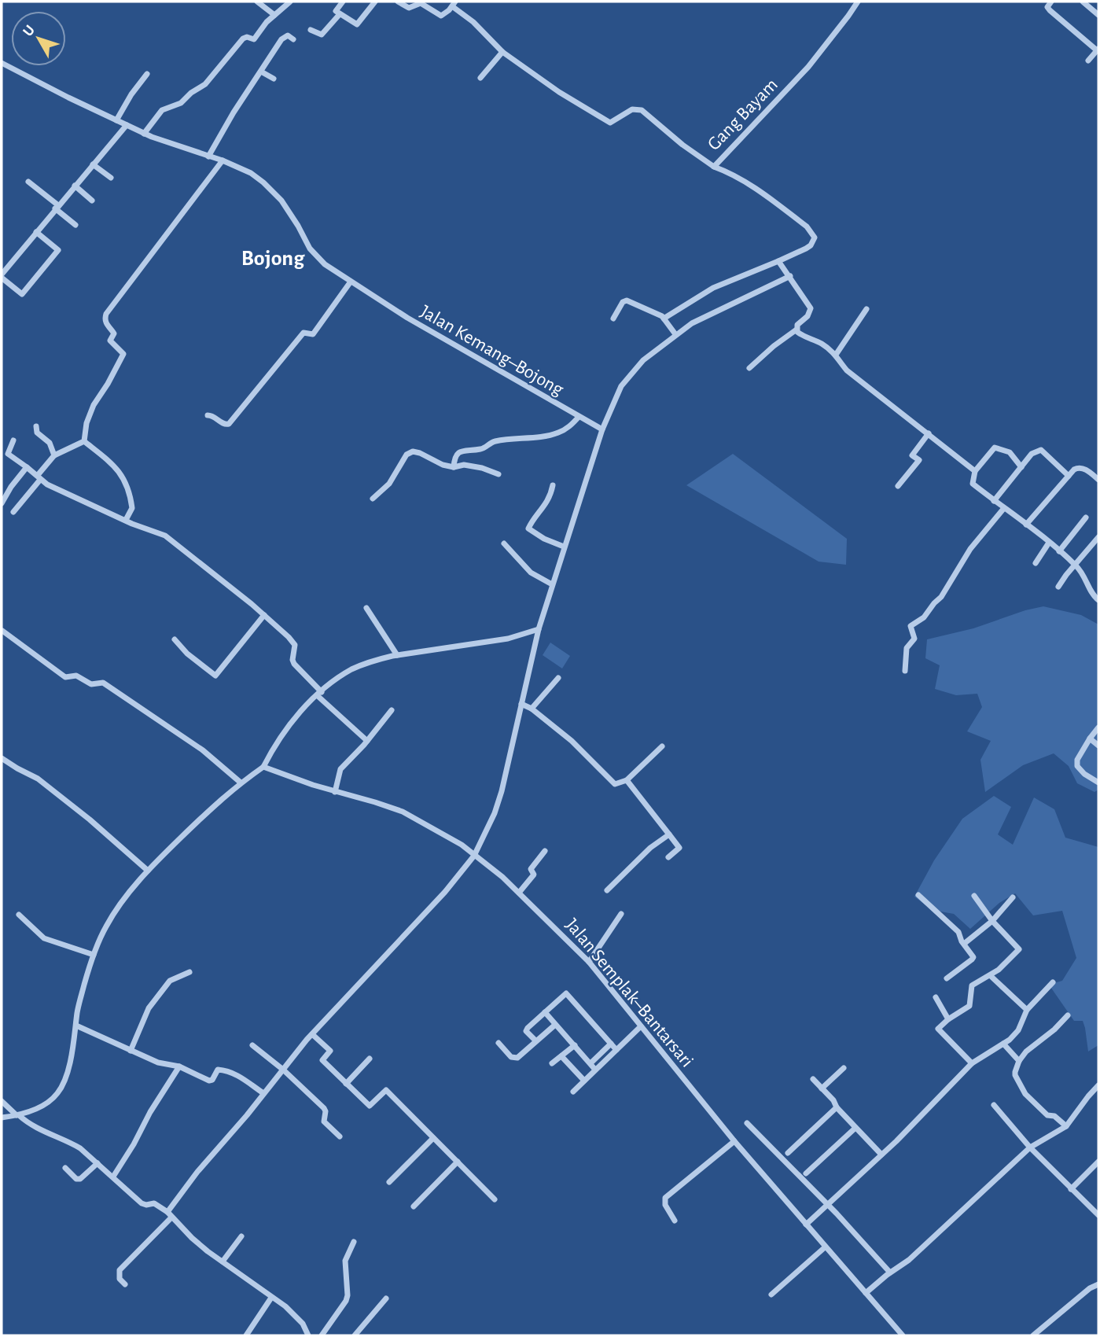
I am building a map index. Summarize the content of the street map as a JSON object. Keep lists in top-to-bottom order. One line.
{"streets":{"street":["Gang Bayam","Jalan Kemang–Bojong","Jalan Semplak–Bantarsari"]},"districts":["Bojong"],"north":"top left"}
